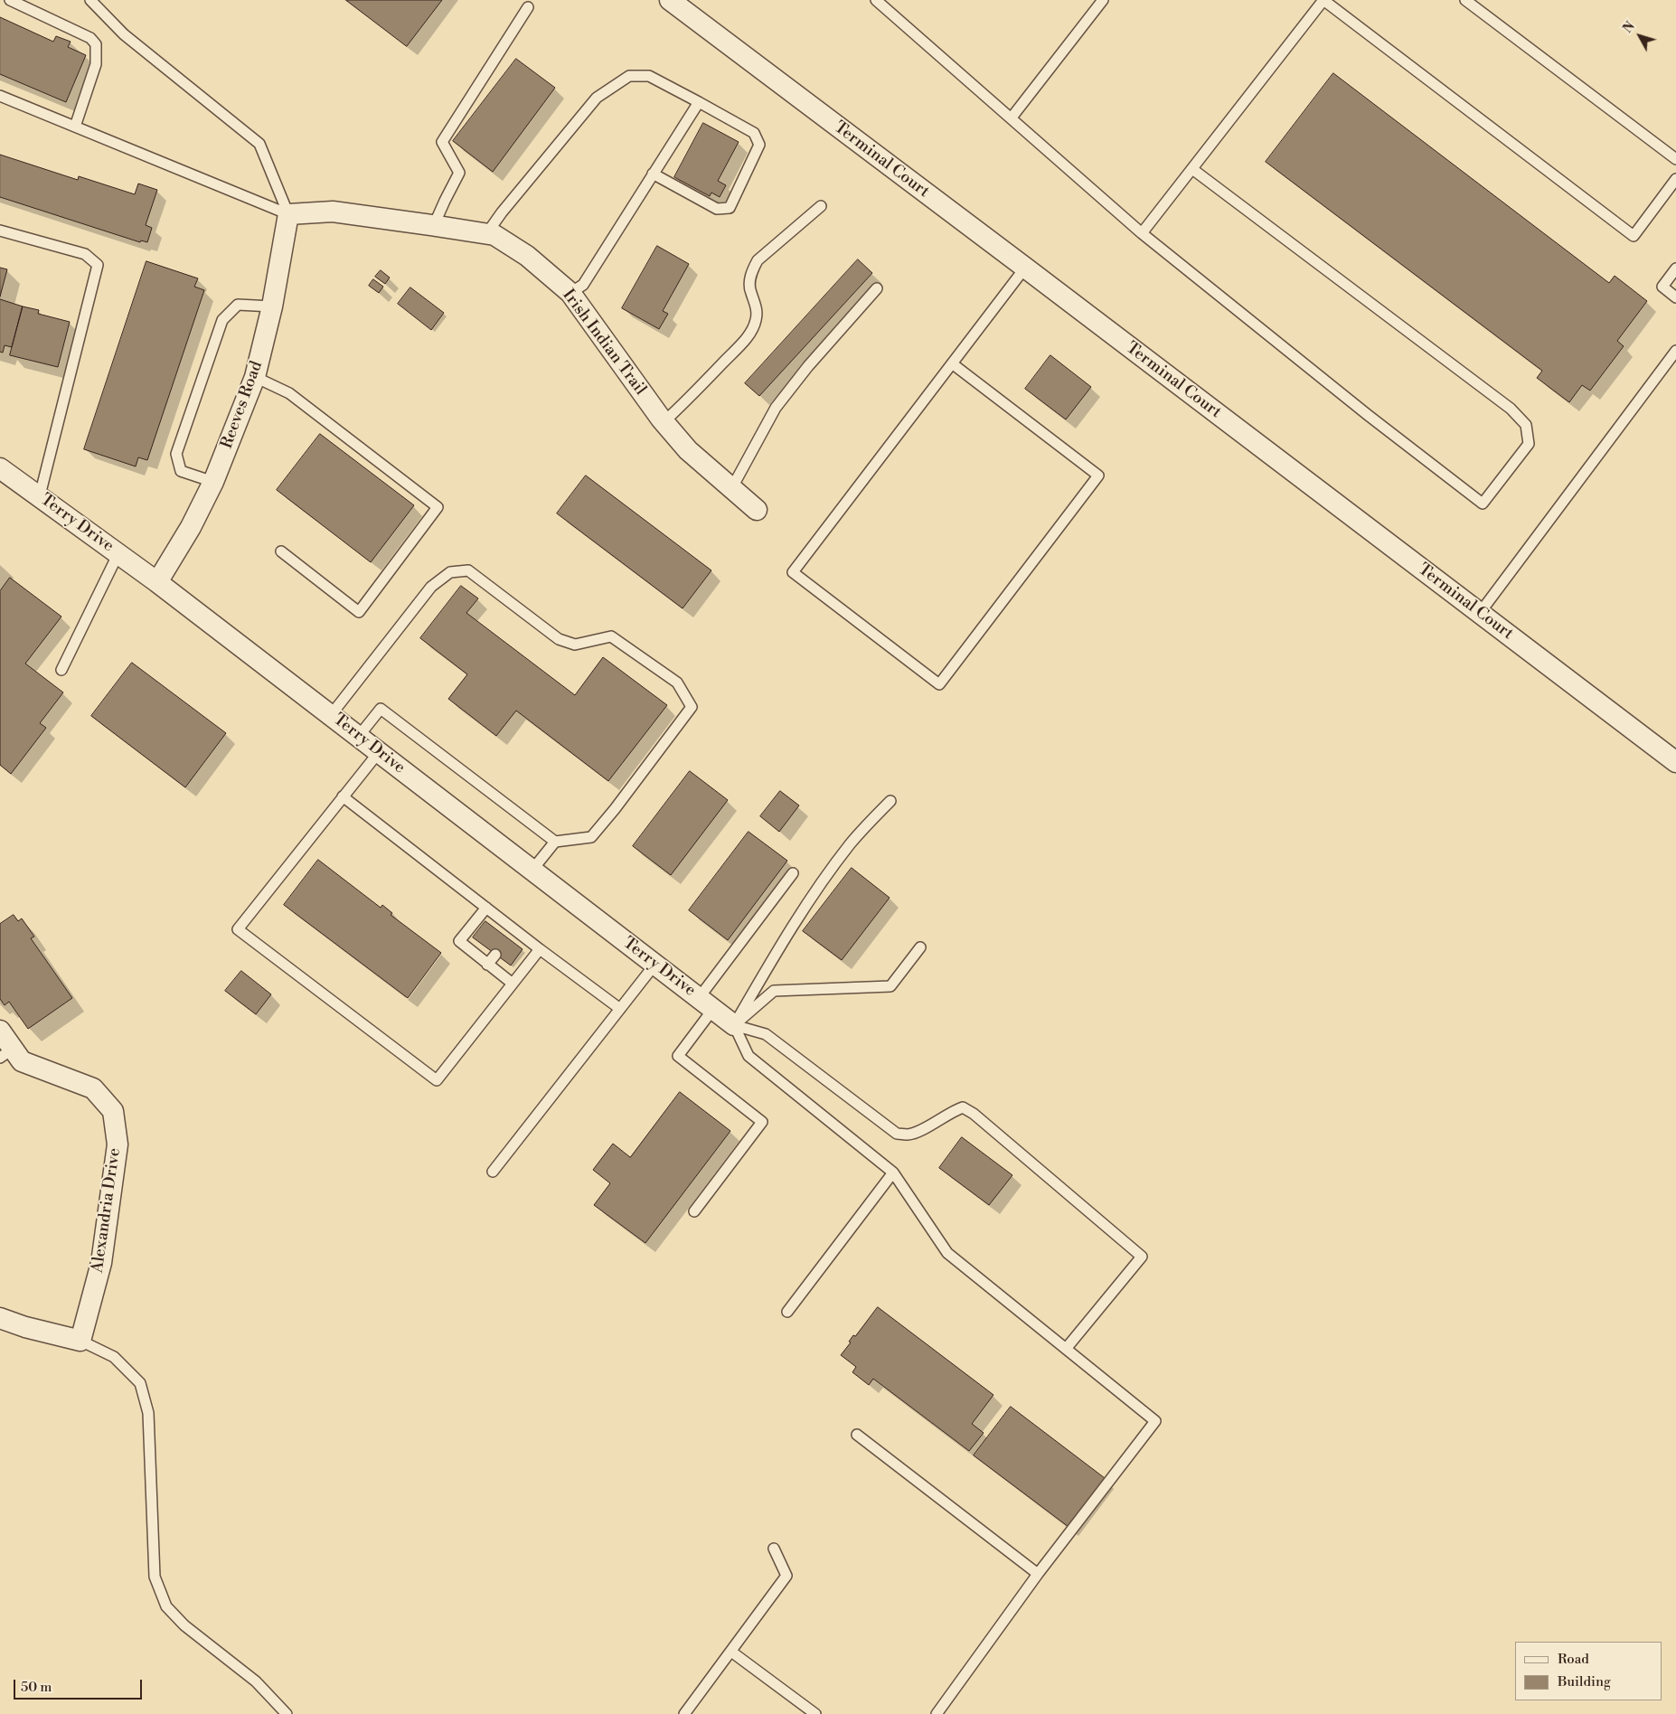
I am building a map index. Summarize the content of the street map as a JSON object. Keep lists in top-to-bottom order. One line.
{"streets":{"street":["Terminal Court","Irish Indian Trail","Reeves Road","Terry Drive","Alexandria Drive"]},"crossings":[["Irish Indian Trail","Reeves Road"],["Reeves Road","Terry Drive"]],"legend":["Road","Building"],"scale_bar":"50 m","north":"top left"}
